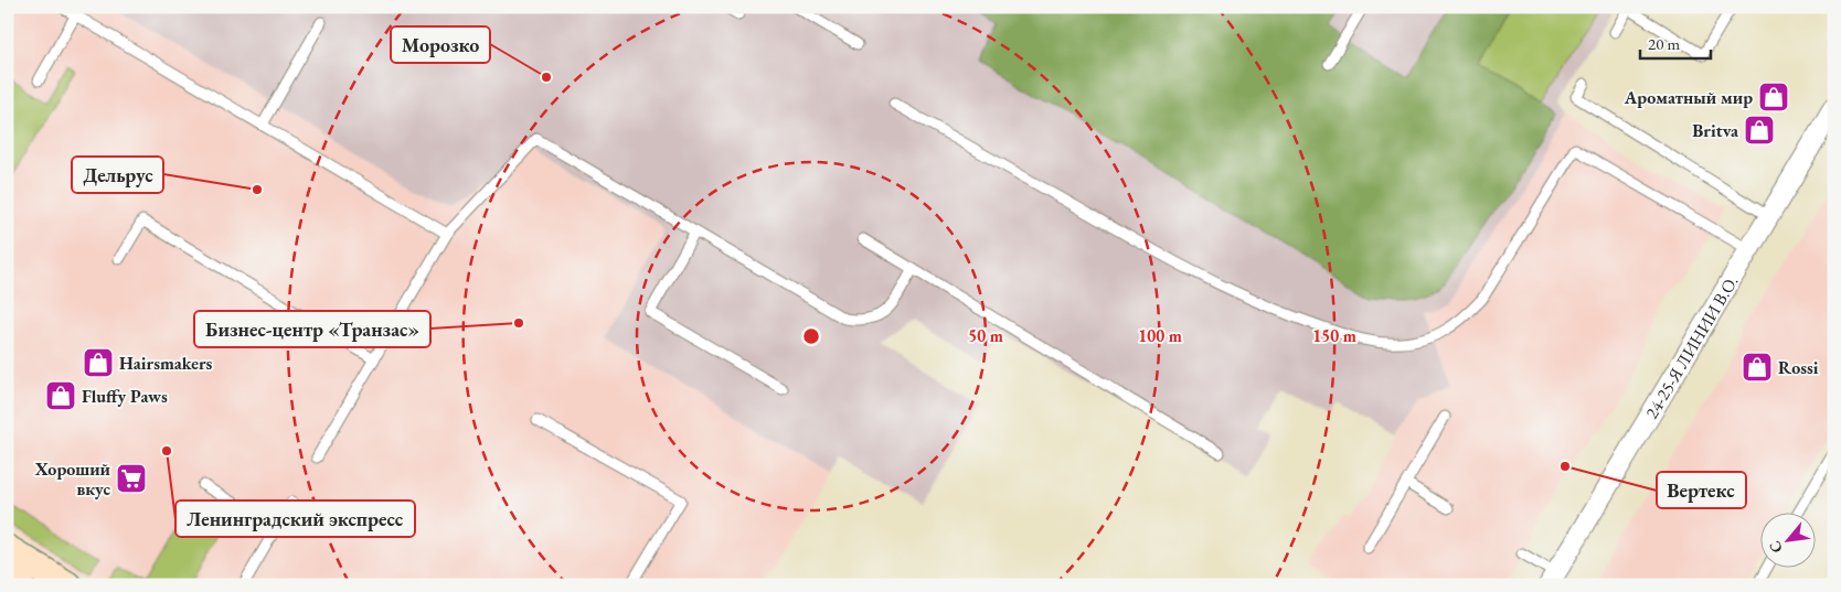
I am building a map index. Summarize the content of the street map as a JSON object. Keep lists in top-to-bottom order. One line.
{"streets":{"street":["24-25-Я ЛИНИИ В.О."]},"places":{"other":["Морозко","Дельрус","Бизнес-центр «Транзас»","Ленинградский экспресс","Вертекс"],"shop":["Ароматный мир","Britva","Hairsmakers","Rossi","Fluffy Paws"],"supermarket":["Хороший вкус"]},"scale_bar":"20 m","north":"bottom left","rings":["50 m","100 m","150 m"]}
